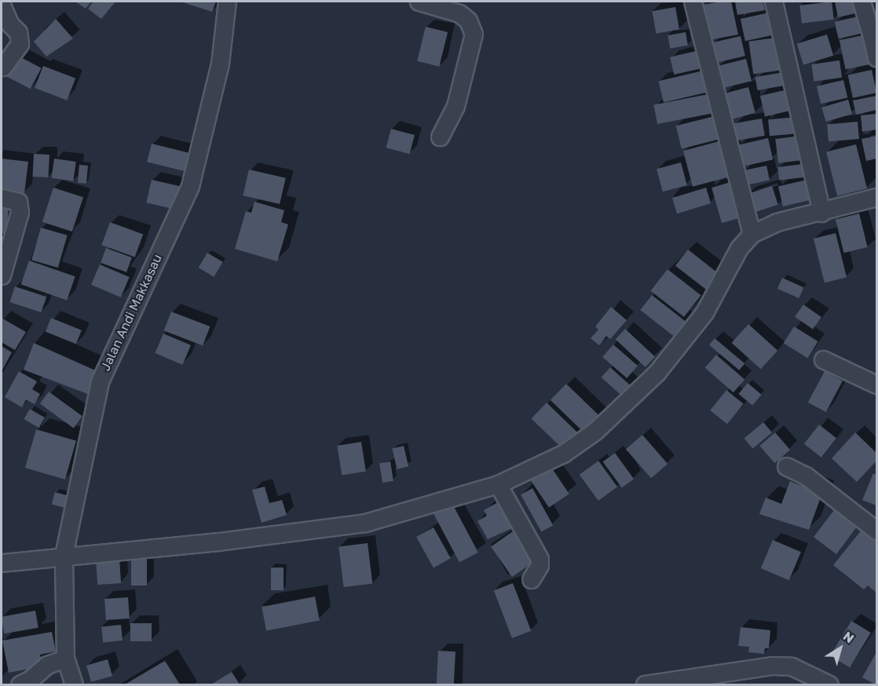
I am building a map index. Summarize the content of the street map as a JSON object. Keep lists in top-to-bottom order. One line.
{"streets":{"street":["Jalan Andi Makkasau"]},"north":"top right"}
